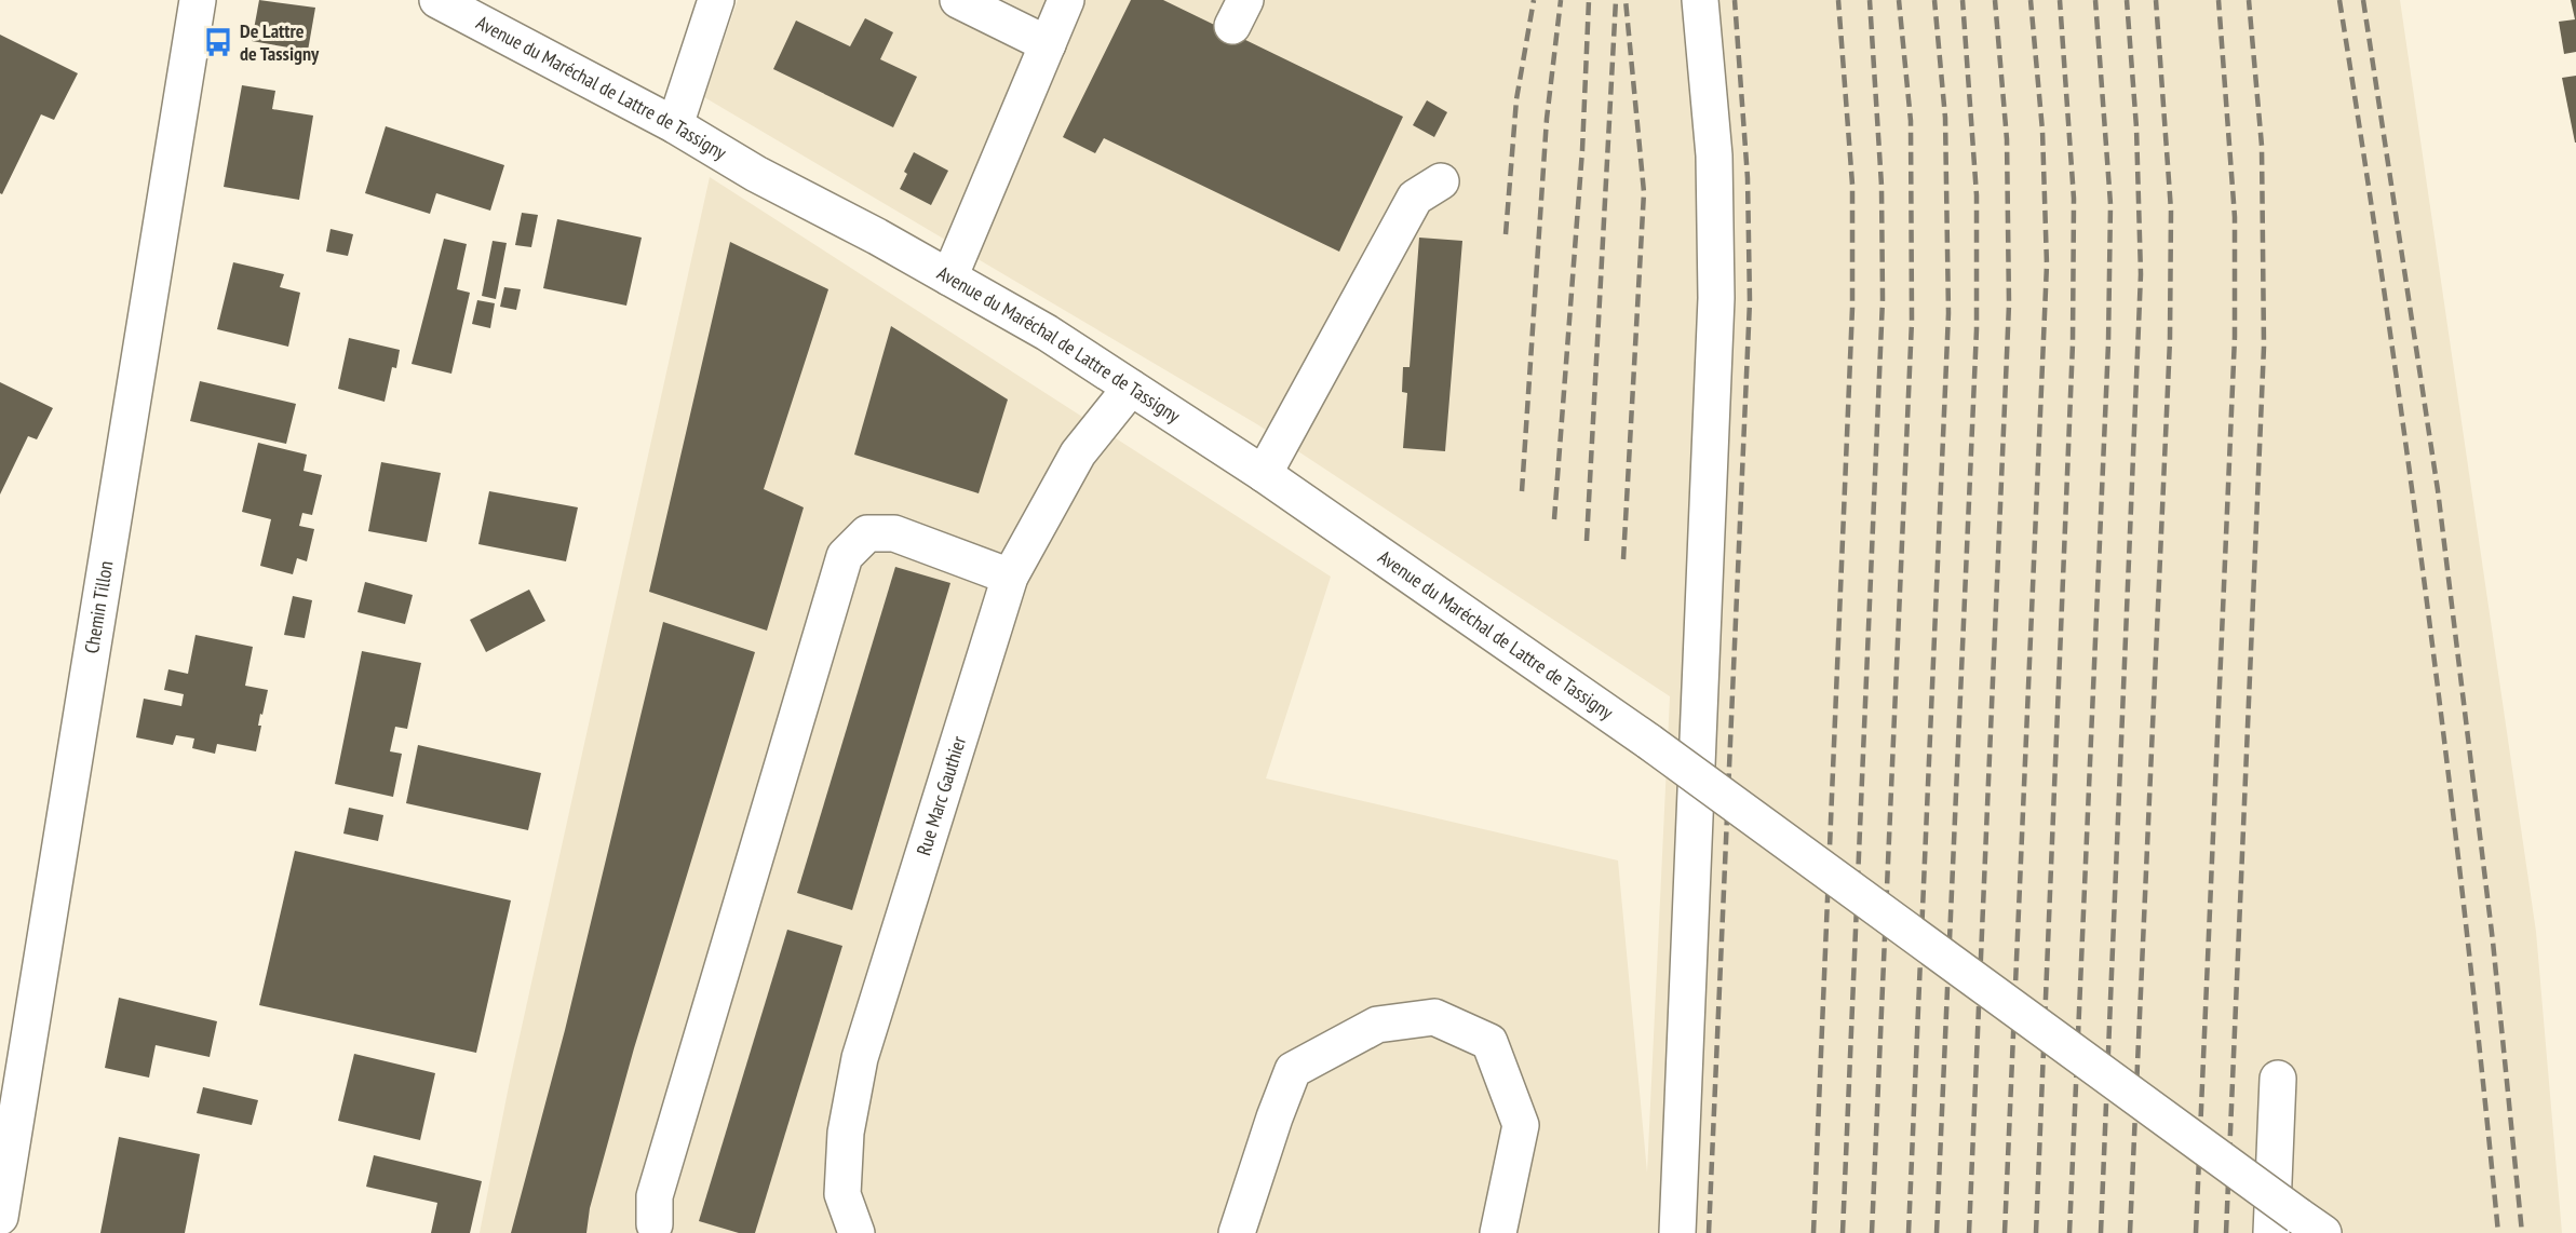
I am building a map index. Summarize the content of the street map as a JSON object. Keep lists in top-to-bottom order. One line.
{"streets":{"street":["Avenue du Maréchal de Lattre de Tassigny","Chemin Tillon","Rue Marc Gauthier"]},"crossings":[["Avenue du Maréchal de Lattre de Tassigny","Rue Marc Gauthier"]],"places":{"bus stop":["De Lattre de Tassigny"]}}
